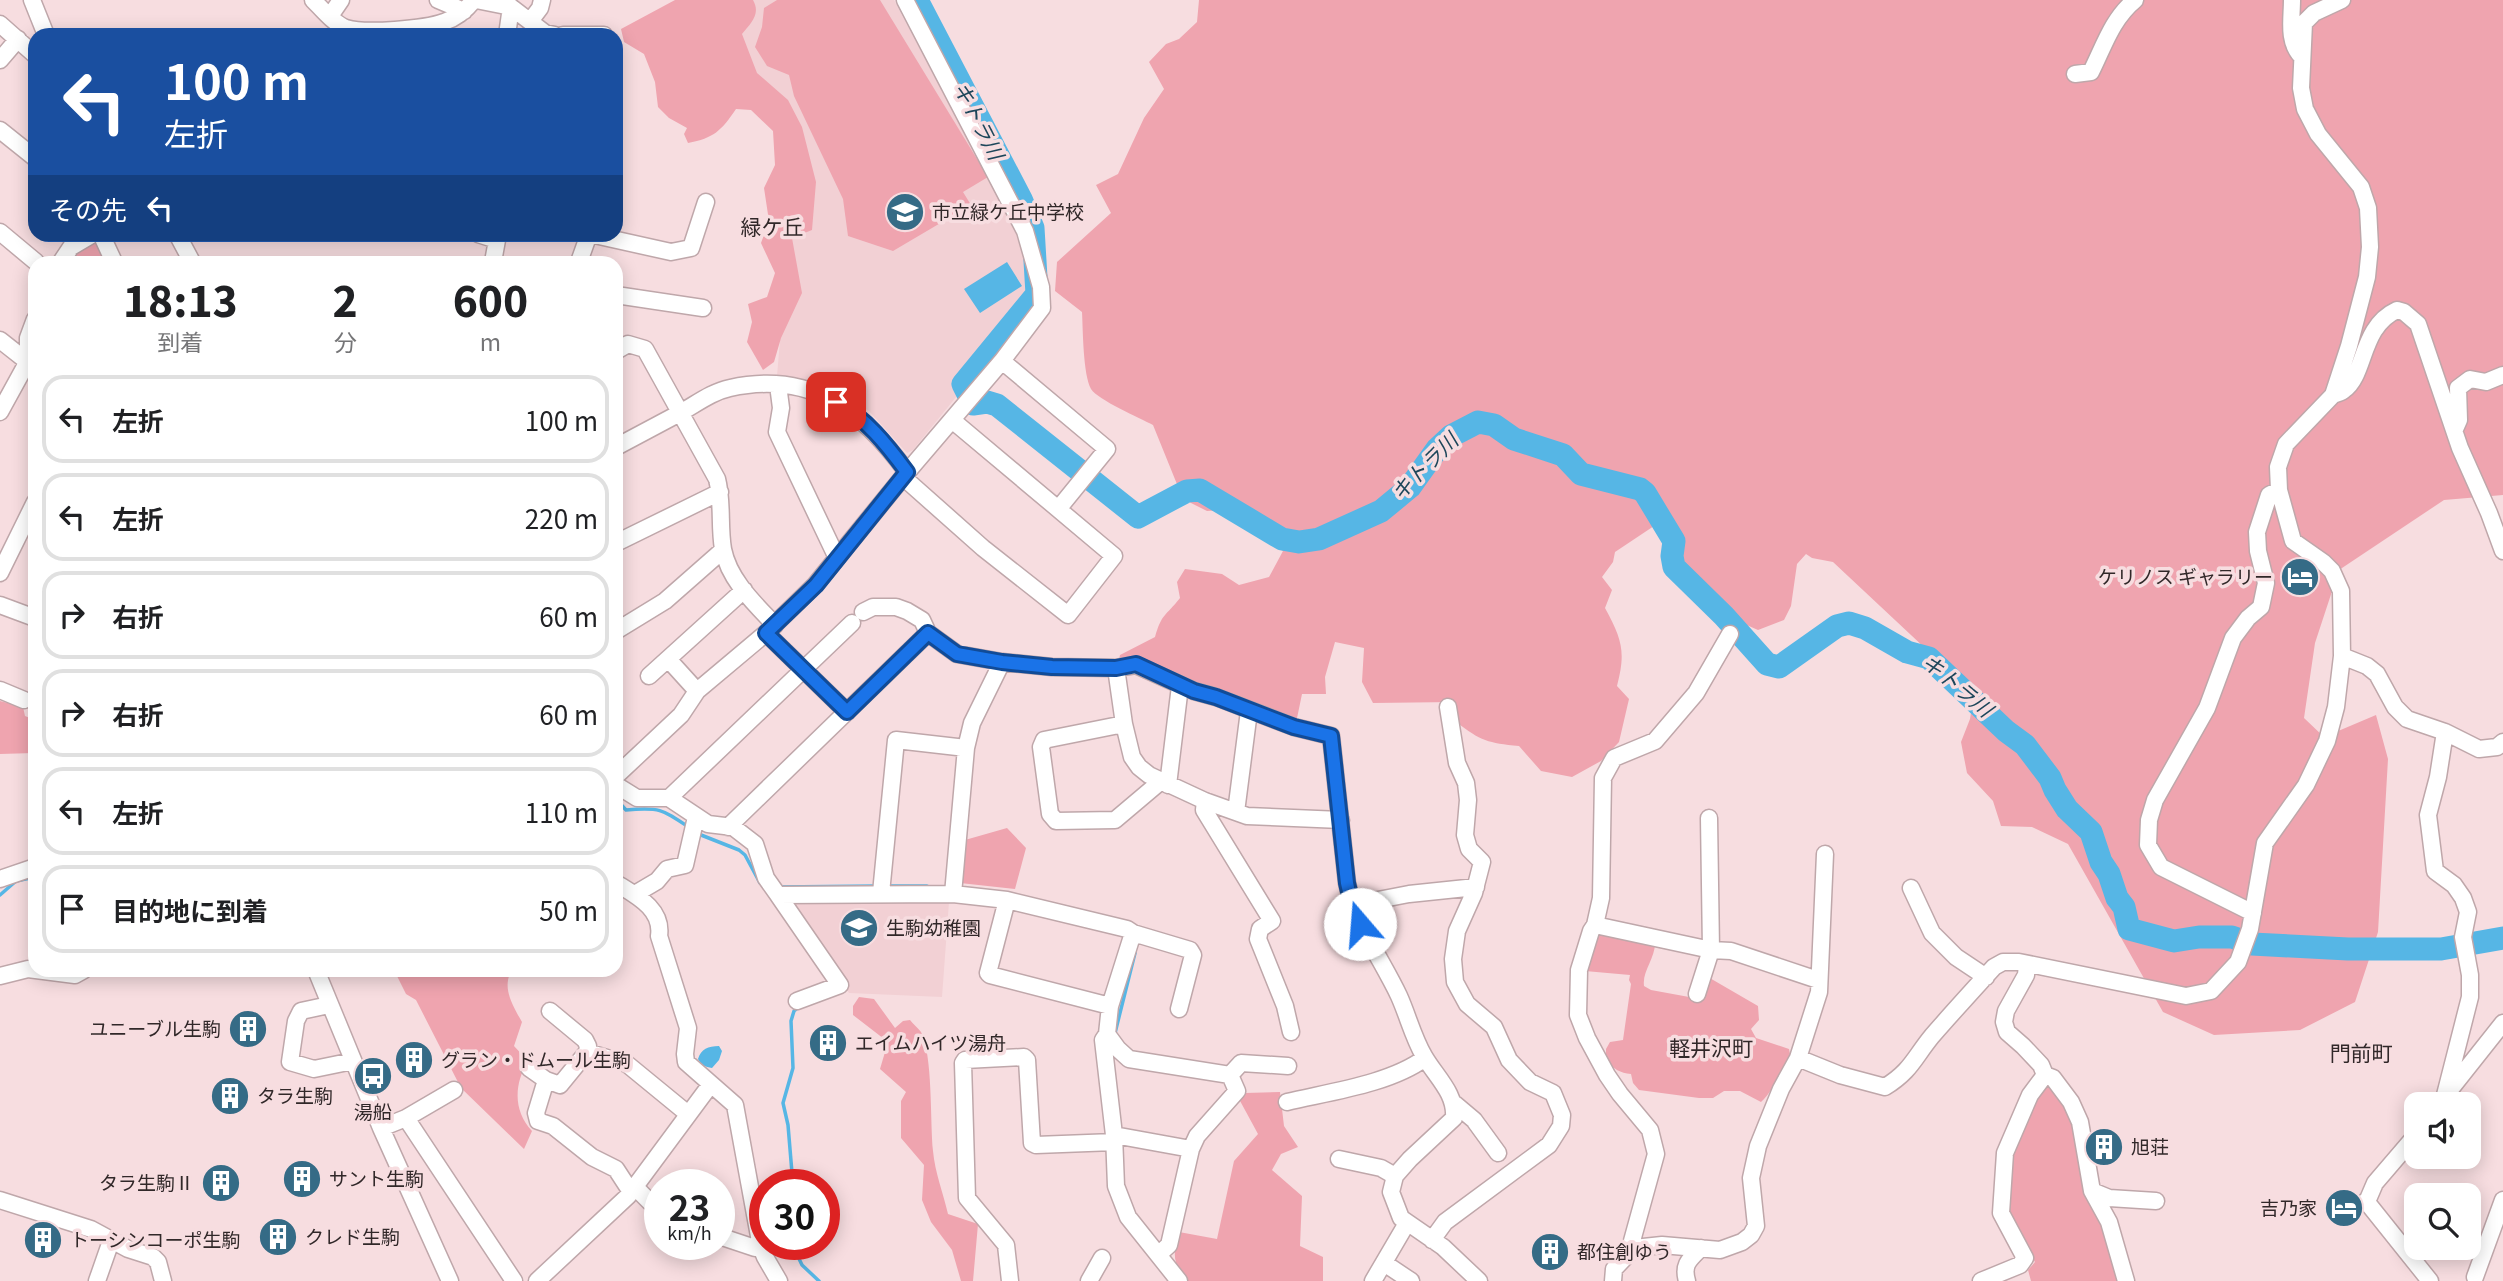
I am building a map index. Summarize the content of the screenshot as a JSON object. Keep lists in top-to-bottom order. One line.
{"districts":["緑ケ丘","軽井沢町","門前町"],"water":["キトラ川"],"places":{"school or university":["市立緑ケ丘中学校","生駒幼稚園"],"hotel":["ケリノス ギャラリー","吉乃家"],"building":["ユニーブル生駒","エイムハイツ湯舟","グラン・ドムール生駒","タラ生駒","旭荘","サント生駒","タラ生駒Ⅱ","クレド生駒","トーシンコーポ生駒","都住創ゆう"],"bus stop":["湯船"]},"page":{"turn":["100 m","左折"],"then":"その先","eta":["18:13","到着","2","分","600","m"],"list":[{"name":"左折","value":"100 m"},{"name":"左折","value":"220 m"},{"name":"右折","value":"60 m"},{"name":"右折","value":"60 m"},{"name":"左折","value":"110 m"},{"name":"目的地に到着","value":"50 m"}],"speed":"23 km/h","limit":"30"}}
